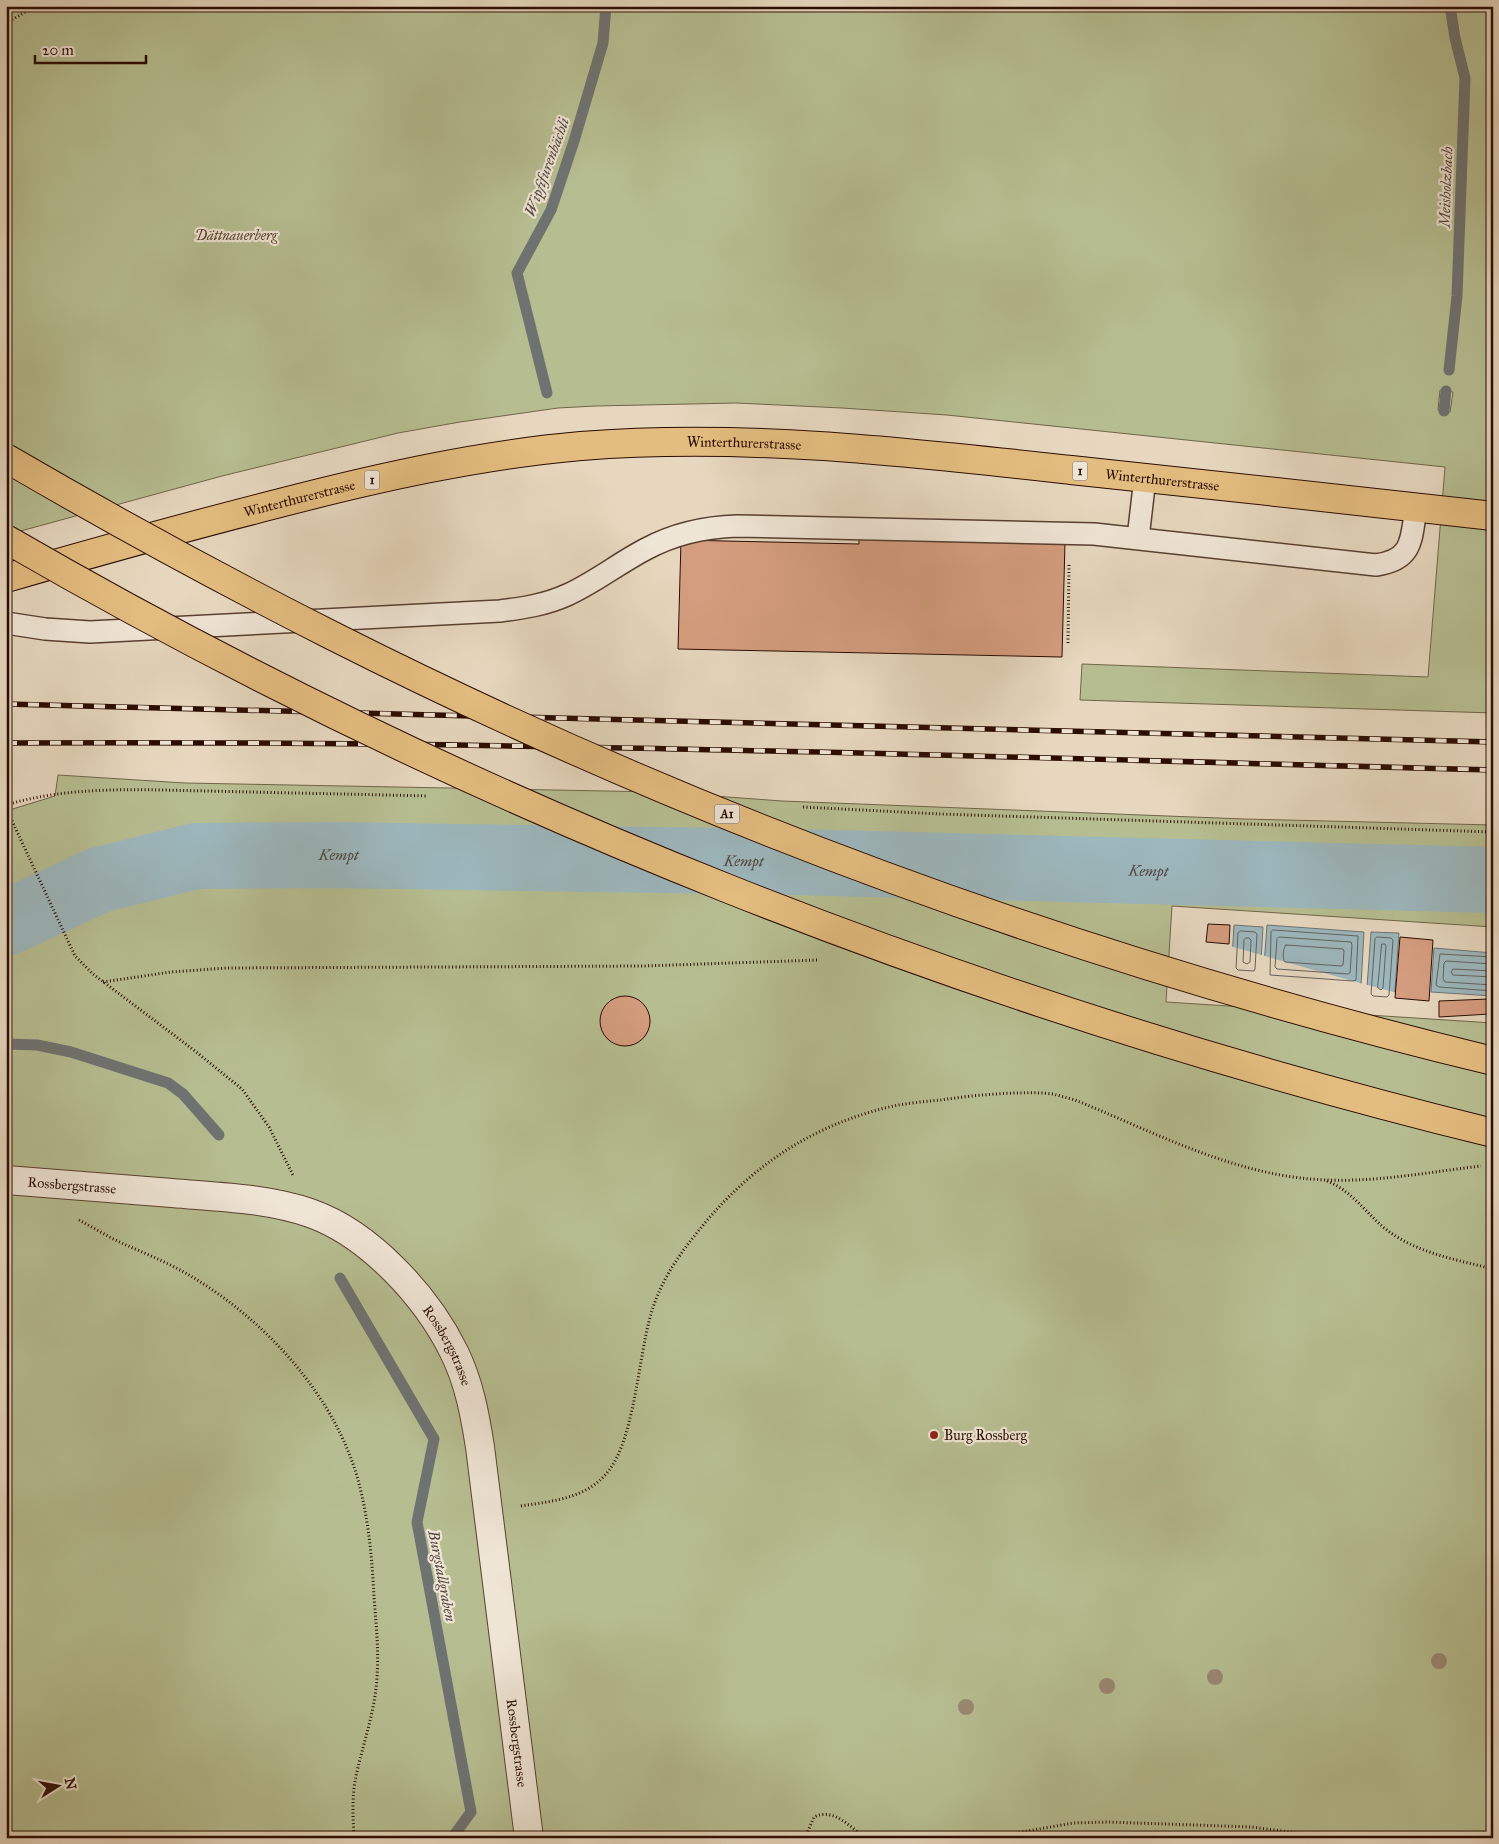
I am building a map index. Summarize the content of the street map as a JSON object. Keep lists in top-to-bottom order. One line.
{"streets":{"main road":["Winterthurerstrasse","1","A1"],"street":["Rossbergstrasse"]},"water":["Wipfifurenbächli","Meisholzbach","Kempt","Burgstallgraben"],"parks":["Dättnauerberg"],"places":["Burg Rossberg"],"scale_bar":"20 m","north":"right"}
